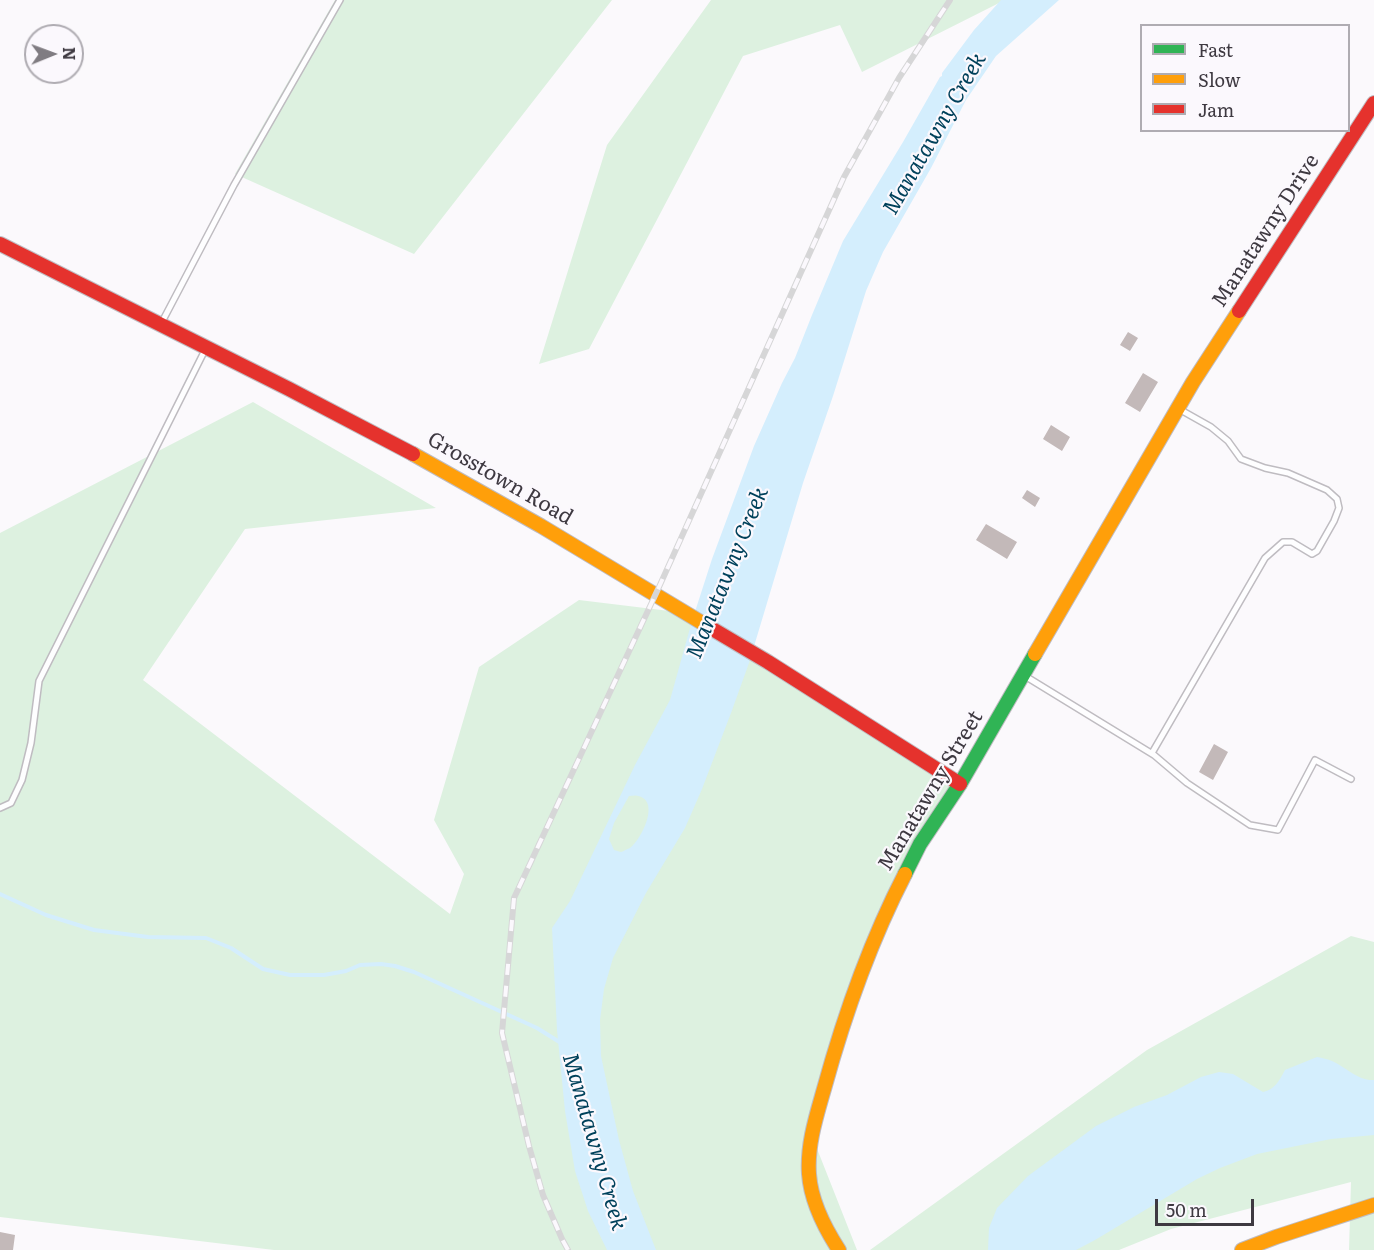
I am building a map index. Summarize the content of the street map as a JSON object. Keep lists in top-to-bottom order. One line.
{"streets":{"street":["Manatawny Drive","Grosstown Road","Manatawny Street"]},"crossings":[["Manatawny Drive","Manatawny Street"],["Grosstown Road","Manatawny Street"]],"water":["Manatawny Creek"],"legend":["Fast","Slow","Jam"],"scale_bar":"50 m","north":"right"}
